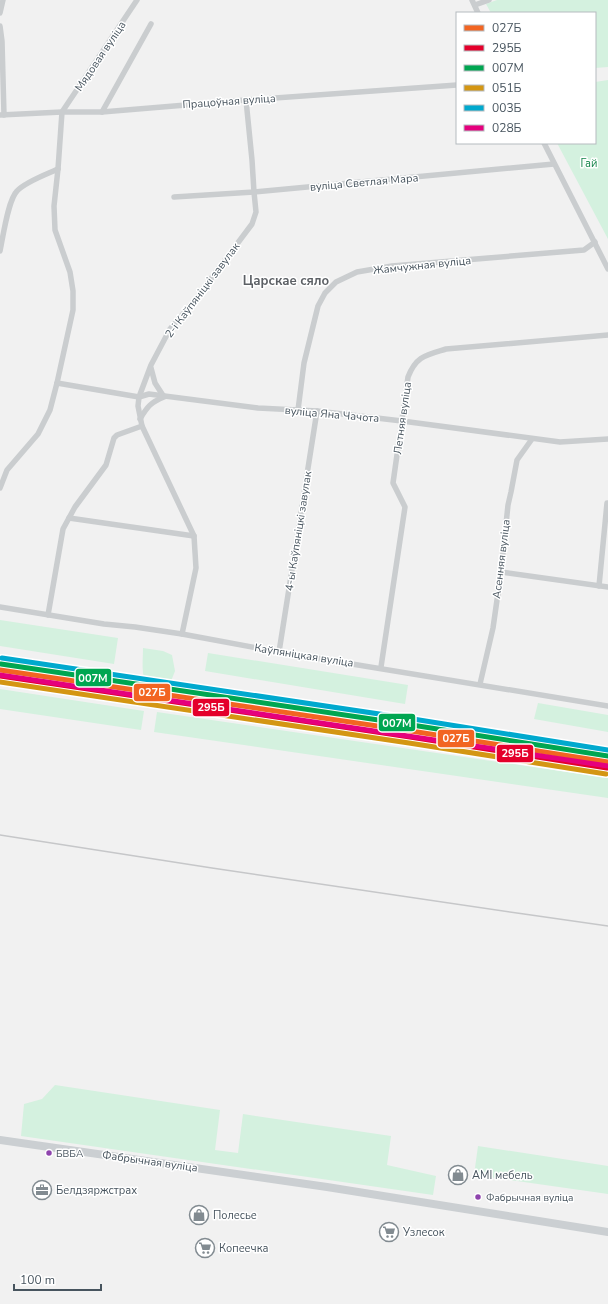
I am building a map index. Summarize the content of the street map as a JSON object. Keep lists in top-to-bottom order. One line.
{"streets":{"main road":["Фабрычная вуліца"],"street":["Мядовая вуліца","Працоўная вуліца","вуліца Светлая Мара","Жамчужная вуліца","2-і Каўпяніцкі завулак","вуліца Яна Чачота","Летняя вуліца","4-ы Каўпяніцкі завулак","Асенняя вуліца","Каўпяніцкая вуліца"]},"crossings":[["Мядовая вуліца","Працоўная вуліца"],["Працоўная вуліца","2-і Каўпяніцкі завулак"],["вуліца Светлая Мара","2-і Каўпяніцкі завулак"],["Жамчужная вуліца","вуліца Яна Чачота"],["2-і Каўпяніцкі завулак","вуліца Яна Чачота"],["2-і Каўпяніцкі завулак","Каўпяніцкая вуліца"],["вуліца Яна Чачота","Летняя вуліца"],["вуліца Яна Чачота","4-ы Каўпяніцкі завулак"],["вуліца Яна Чачота","Асенняя вуліца"],["Летняя вуліца","Каўпяніцкая вуліца"],["4-ы Каўпяніцкі завулак","Каўпяніцкая вуліца"],["Асенняя вуліца","Каўпяніцкая вуліца"]],"districts":["Царскае сяло"],"parks":["Гай"],"places":{"other":["БВБА","Фабрычная вуліца"],"shop":["AMI мебель","Полесье"],"office":["Белдзяржстрах"],"supermarket":["Узлесок","Копеечка"]},"lines":["transit line 003Б","transit line 007М","transit line 027Б","transit line 028Б","transit line 295Б","transit line 051Б"],"legend":["027Б","295Б","007М","051Б","003Б","028Б"],"scale_bar":"100 m"}
